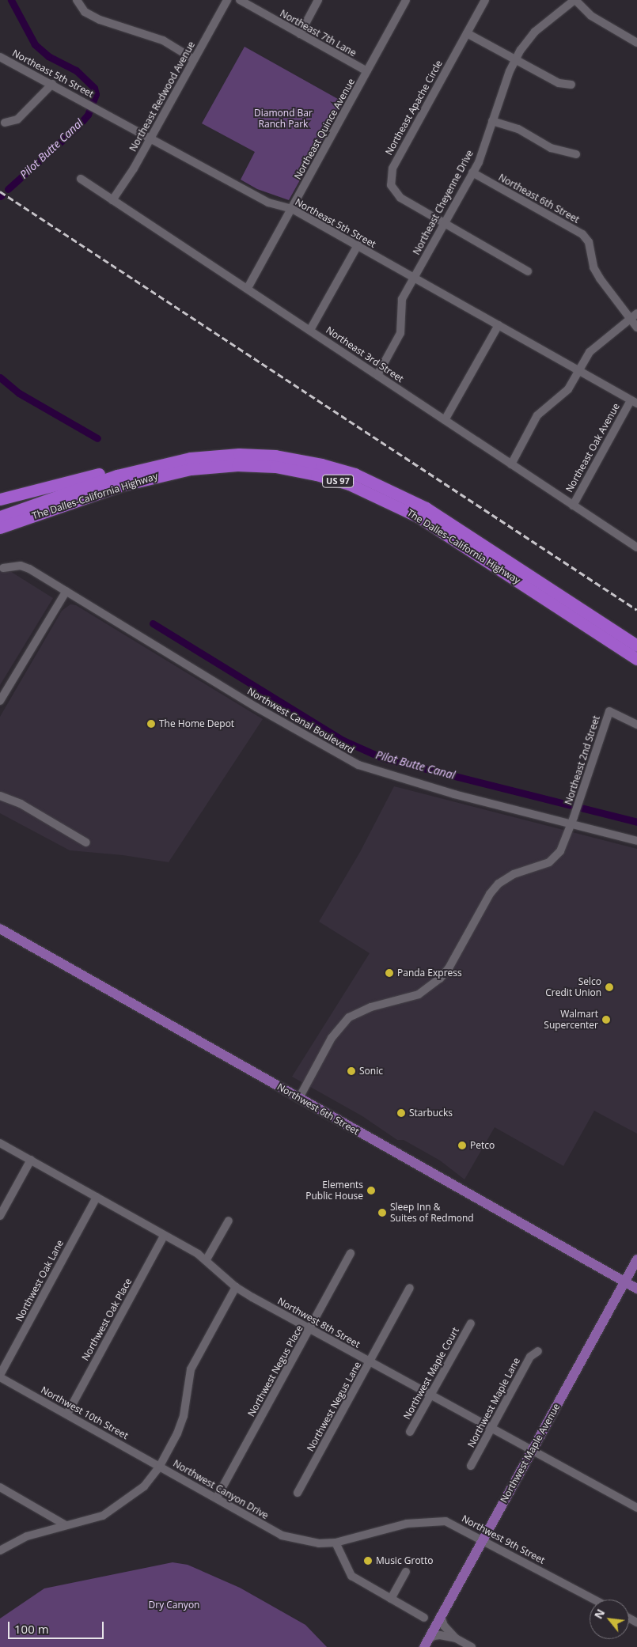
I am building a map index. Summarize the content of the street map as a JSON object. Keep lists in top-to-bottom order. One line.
{"streets":{"highway":["US 97","The Dalles-California Highway"],"main road":["Northwest 6th Street","Northwest Maple Avenue"],"street":["Northeast 7th Lane","Northeast 5th Street","Northeast Redwood Avenue","Northeast Apache Circle","Northeast Quince Avenue","Northeast 6th Street","Northeast Cheyenne Drive","Northeast 3rd Street","Northeast Oak Avenue","Northwest Canal Boulevard","Northeast 2nd Street","Northwest Oak Lane","Northwest Oak Place","Northwest 8th Street","Northwest Negus Place","Northwest Maple Court","Northwest Maple Lane","Northwest Negus Lane","Northwest 10th Street","Northwest Canyon Drive","Northwest 9th Street"]},"crossings":[["Northeast 7th Lane","Northeast Quince Avenue"],["Northeast 5th Street","Northeast Redwood Avenue"],["Northeast 5th Street","Northeast Quince Avenue"],["Northeast 5th Street","Northeast Cheyenne Drive"],["Northeast 5th Street","Northeast Oak Avenue"],["Northeast Redwood Avenue","Northeast 3rd Street"],["Northeast Apache Circle","Northeast Cheyenne Drive"],["Northeast Quince Avenue","Northeast 3rd Street"],["Northeast 6th Street","Northeast Cheyenne Drive"],["Northeast Cheyenne Drive","Northeast 3rd Street"],["Northeast 3rd Street","Northeast Oak Avenue"],["Northwest Canal Boulevard","Northeast 2nd Street"],["Northeast 2nd Street","Northwest 6th Street"],["Northwest 6th Street","Northwest Maple Avenue"],["Northwest Oak Lane","Northwest 8th Street"],["Northwest Oak Lane","Northwest 10th Street"],["Northwest Oak Place","Northwest 8th Street"],["Northwest Oak Place","Northwest 10th Street"],["Northwest 8th Street","Northwest Negus Place"],["Northwest 8th Street","Northwest Maple Court"],["Northwest 8th Street","Northwest Maple Lane"],["Northwest 8th Street","Northwest Negus Lane"],["Northwest 8th Street","Northwest Maple Avenue"],["Northwest Negus Place","Northwest Canyon Drive"],["Northwest 10th Street","Northwest Canyon Drive"],["Northwest Maple Avenue","Northwest 9th Street"],["Northwest Canyon Drive","Northwest 9th Street"]],"water":["Pilot Butte Canal"],"parks":["Diamond Bar Ranch Park","Dry Canyon"],"places":["The Home Depot","Panda Express","Selco Credit Union","Walmart Supercenter","Sonic","Starbucks","Petco","Elements Public House","Sleep Inn & Suites of Redmond","Music Grotto"],"scale_bar":"100 m","north":"top left"}
